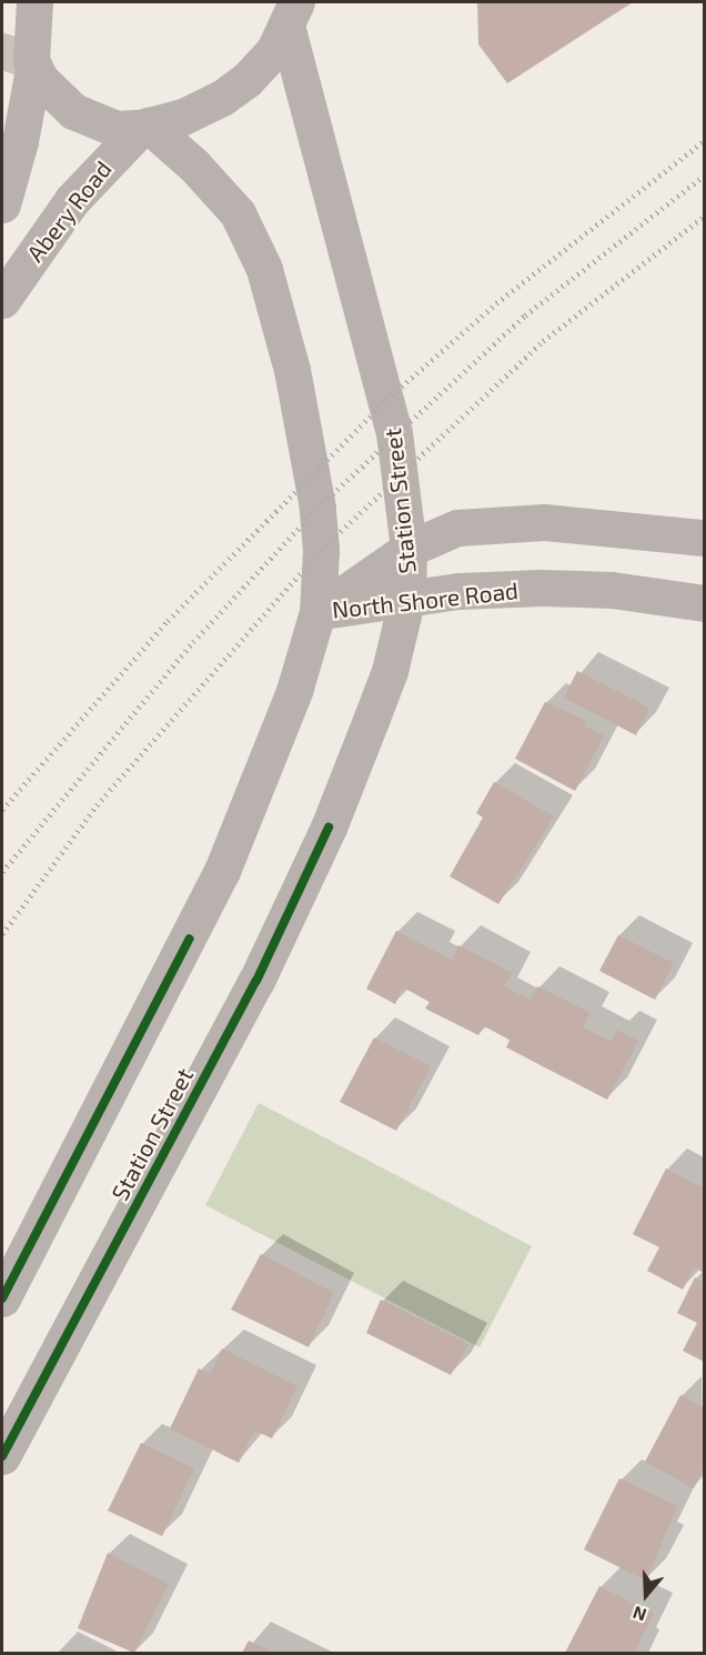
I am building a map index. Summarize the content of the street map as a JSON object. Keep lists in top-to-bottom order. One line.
{"streets":{"main road":["Abery Road","Station Street","North Shore Road"]},"crossings":[["Station Street","North Shore Road"]],"north":"bottom"}
